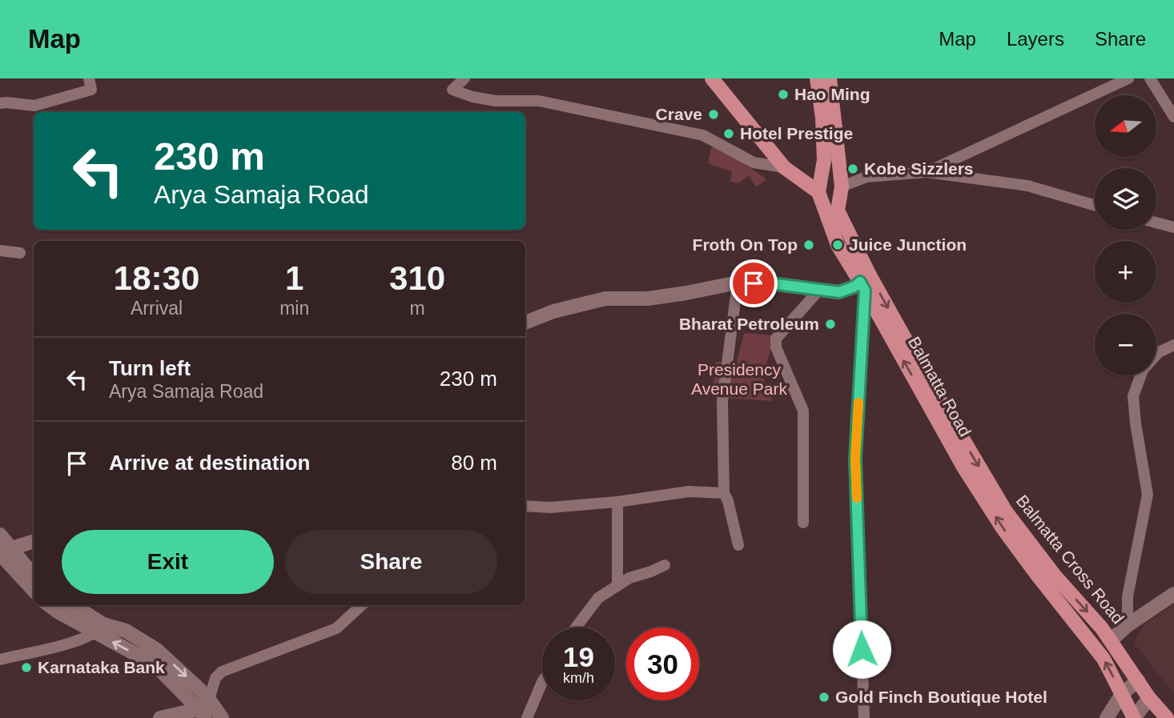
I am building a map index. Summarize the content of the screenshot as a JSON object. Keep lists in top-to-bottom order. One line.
{"streets":{"main road":["Balmatta Road","Balmatta Cross Road"]},"one_way":["Balmatta Road","Balmatta Cross Road"],"parks":["Presidency Avenue Park"],"places":["Hao Ming","Crave","Hotel Prestige","Kobe Sizzlers","Froth On Top","Juice Junction","Bharat Petroleum","Karnataka Bank","Gold Finch Boutique Hotel"],"north":"left","page":{"header":"Map","nav":["Map","Layers","Share"],"map_buttons":["+","−"],"turn":["230 m","Arya Samaja Road"],"eta":["18:30","Arrival","1","min","310","m"],"list":[{"name":"Turn left","note":"Arya Samaja Road","value":"230 m"},{"name":"Arrive at destination","value":"80 m"}],"buttons":["Exit","Share"],"speed":"19 km/h","limit":"30"}}
